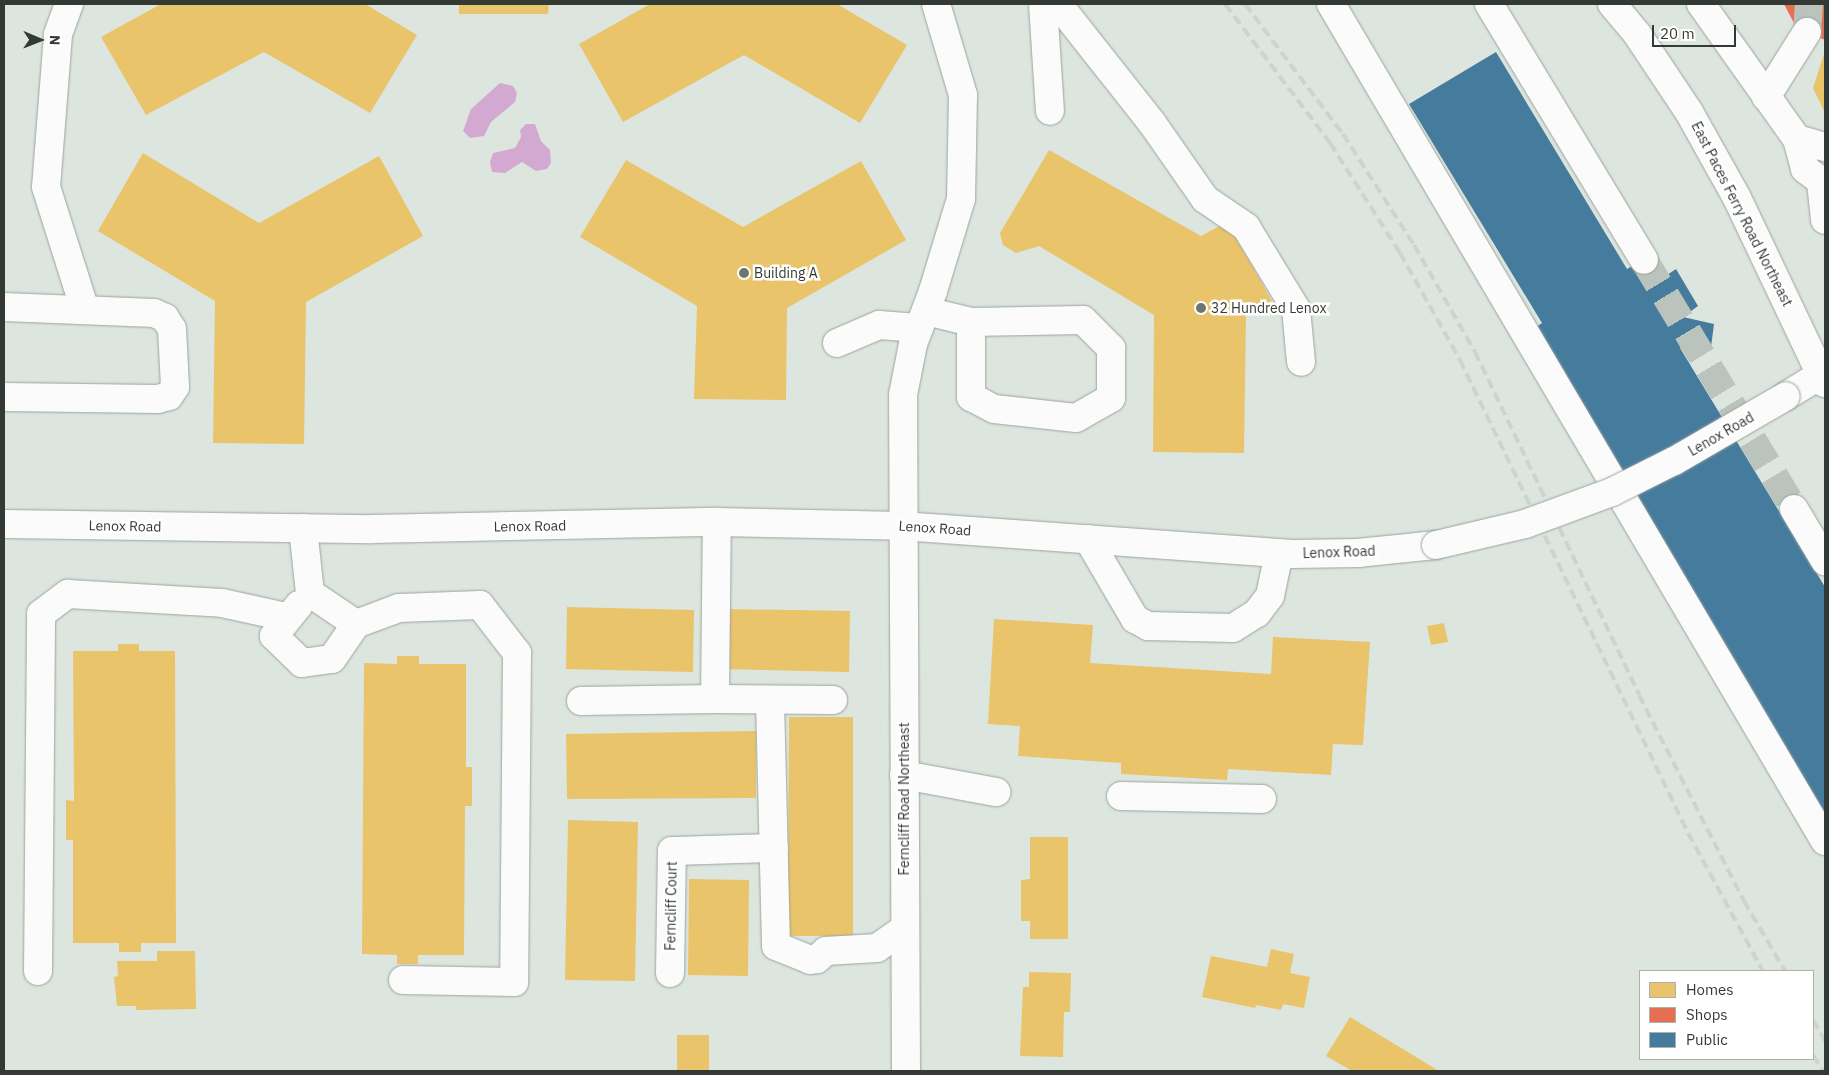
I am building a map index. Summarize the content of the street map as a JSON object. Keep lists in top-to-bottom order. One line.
{"streets":{"street":["East Paces Ferry Road Northeast","Lenox Road","Ferncliff Road Northeast","Ferncliff Court"]},"crossings":[["East Paces Ferry Road Northeast","Lenox Road"],["Lenox Road","Ferncliff Road Northeast"]],"places":["Building A","32 Hundred Lenox"],"legend":["Homes","Shops","Public"],"scale_bar":"20 m","north":"right"}
